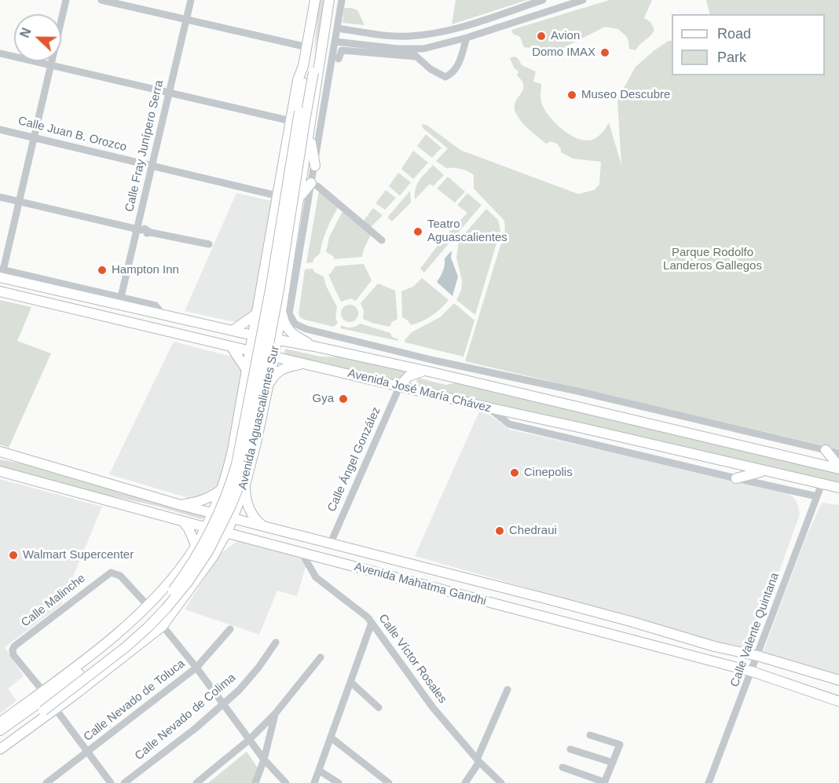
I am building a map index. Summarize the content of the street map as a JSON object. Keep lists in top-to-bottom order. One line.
{"streets":{"main road":["Avenida José María Chávez","Avenida Aguascalientes Sur","Avenida Mahatma Gandhi"],"street":["Calle Juan B. Orozco","Calle Fray Junípero Serra","Calle Ángel González","Calle Malinche","Calle Valente Quintana","Calle Víctor Rosales","Calle Nevado de Toluca","Calle Nevado de Colima"]},"crossings":[["Calle Juan B. Orozco","Calle Fray Junípero Serra"],["Calle Juan B. Orozco","Avenida Aguascalientes Sur"],["Calle Fray Junípero Serra","Avenida José María Chávez"],["Avenida José María Chávez","Avenida Aguascalientes Sur"],["Avenida José María Chávez","Calle Ángel González"],["Avenida José María Chávez","Calle Valente Quintana"],["Avenida Aguascalientes Sur","Avenida Mahatma Gandhi"],["Avenida Aguascalientes Sur","Calle Malinche"],["Calle Ángel González","Avenida Mahatma Gandhi"],["Avenida Mahatma Gandhi","Calle Valente Quintana"],["Avenida Mahatma Gandhi","Calle Víctor Rosales"]],"parks":["Parque Rodolfo Landeros Gallegos"],"places":["Avion","Domo IMAX","Museo Descubre","Teatro Aguascalientes","Hampton Inn","Gya","Cinepolis","Chedraui","Walmart Supercenter"],"legend":["Road","Park"],"north":"left"}
